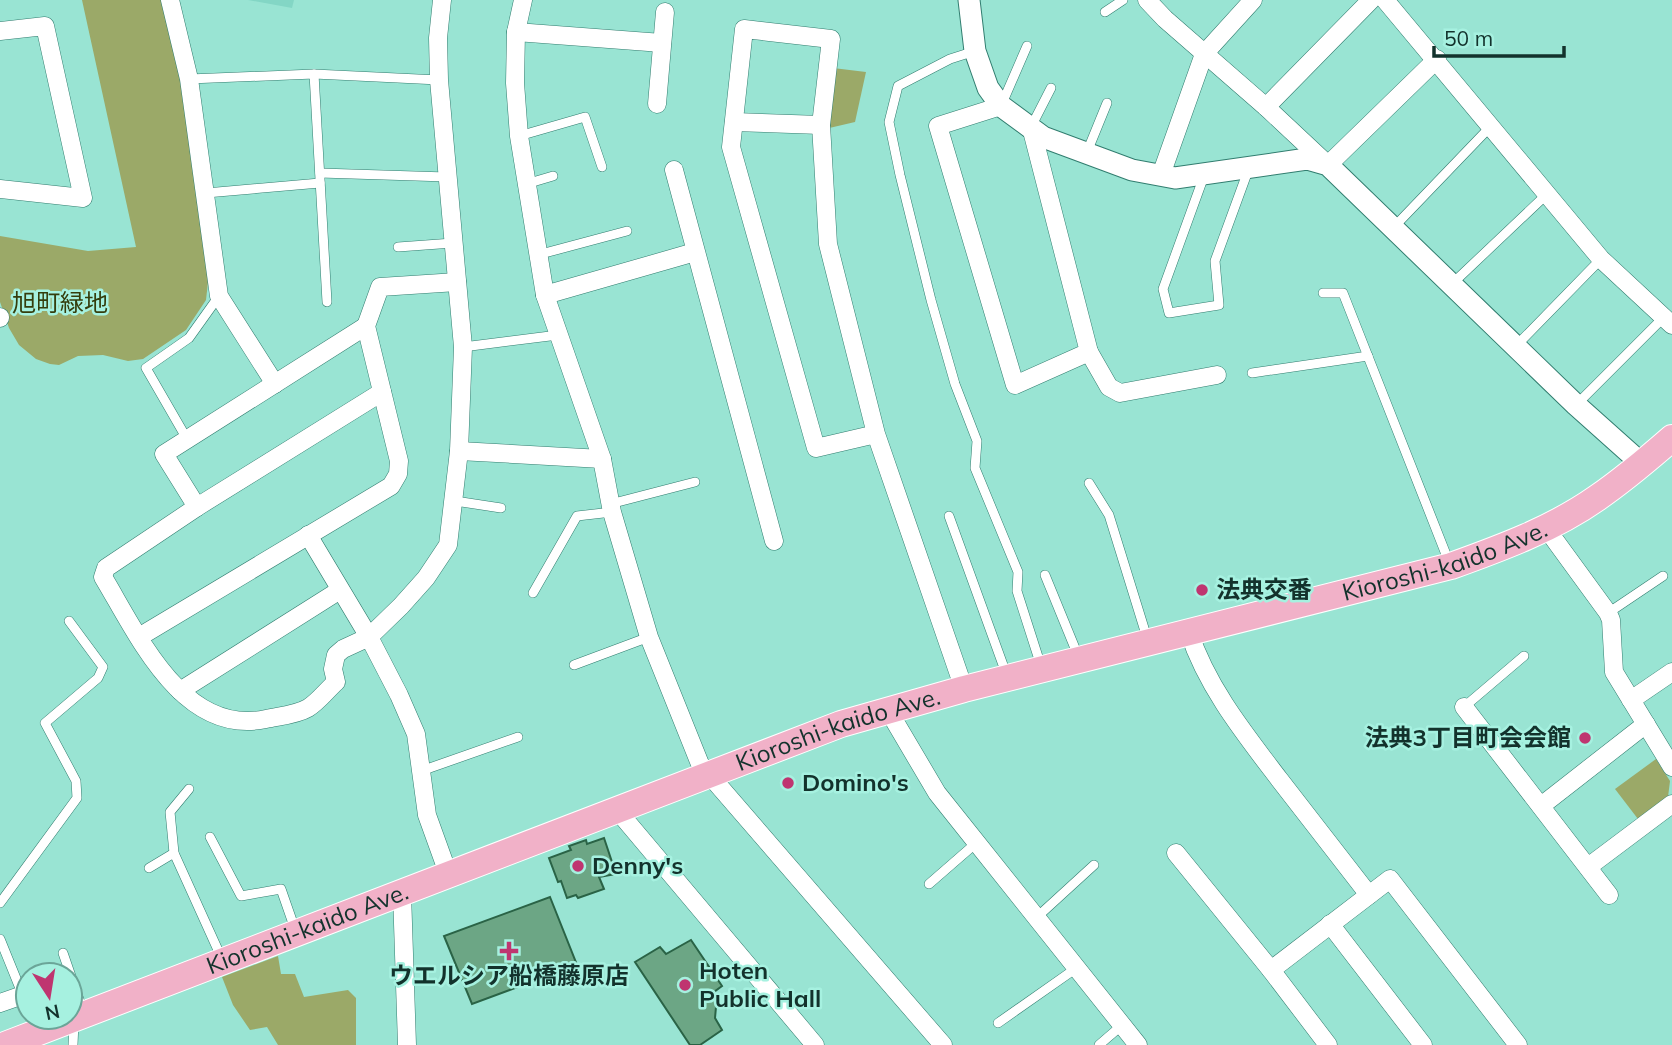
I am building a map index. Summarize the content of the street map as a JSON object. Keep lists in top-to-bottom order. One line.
{"streets":{"main road":["Kioroshi-kaido Ave."]},"parks":["旭町緑地"],"places":{"other":["法典交番","法典3丁目町会会館","Domino's","Denny's","Hoten Public Hall"],"health":["ウエルシア船橋藤原店"]},"scale_bar":"50 m","north":"bottom"}
